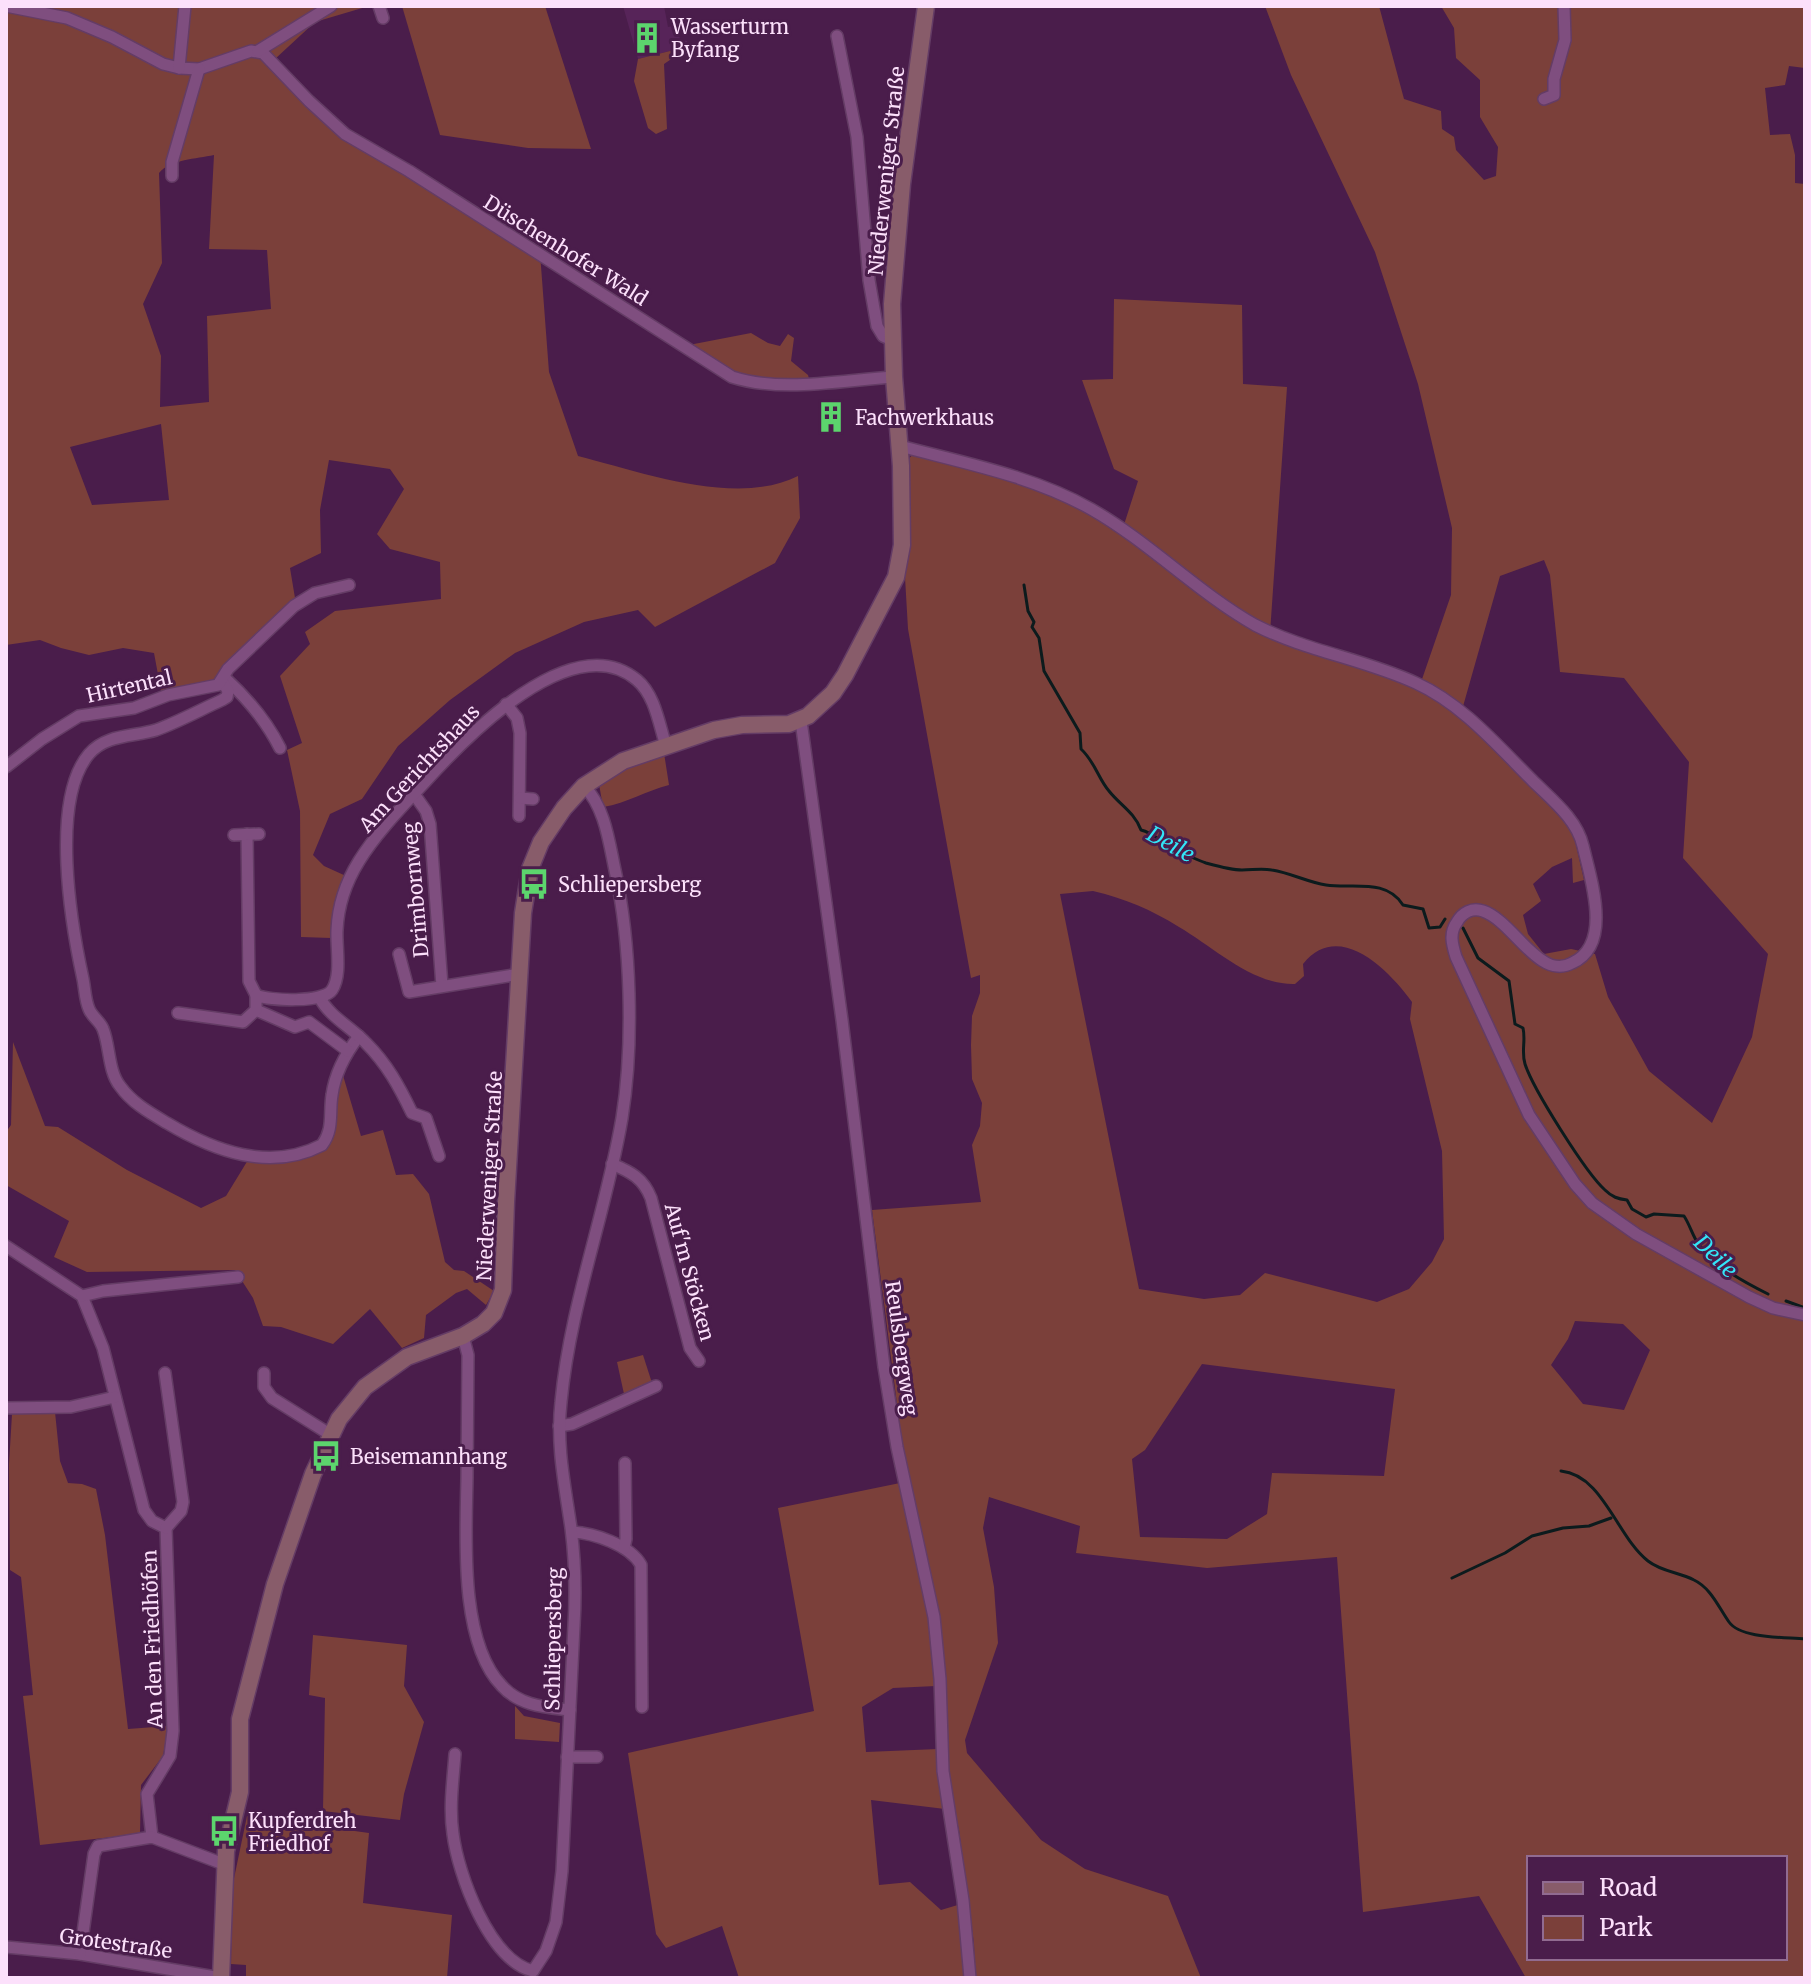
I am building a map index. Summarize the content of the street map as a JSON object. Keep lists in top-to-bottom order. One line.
{"streets":{"street":["Niederweniger Straße","Düschenhofer Wald","Hirtental","Am Gerichtshaus","Drimbornweg","Auf'm Stöcken","Reulsbergweg","An den Friedhöfen","Schliepersberg","Grotestraße"]},"crossings":[["Niederweniger Straße","Düschenhofer Wald"],["Niederweniger Straße","Am Gerichtshaus"],["Niederweniger Straße","Reulsbergweg"],["Niederweniger Straße","Schliepersberg"],["Niederweniger Straße","Grotestraße"],["Am Gerichtshaus","Drimbornweg"],["Auf'm Stöcken","Schliepersberg"]],"water":["Deile"],"places":{"building":["Wasserturm Byfang","Fachwerkhaus"],"bus stop":["Schliepersberg","Beisemannhang","Kupferdreh Friedhof"]},"legend":["Road","Park"]}
